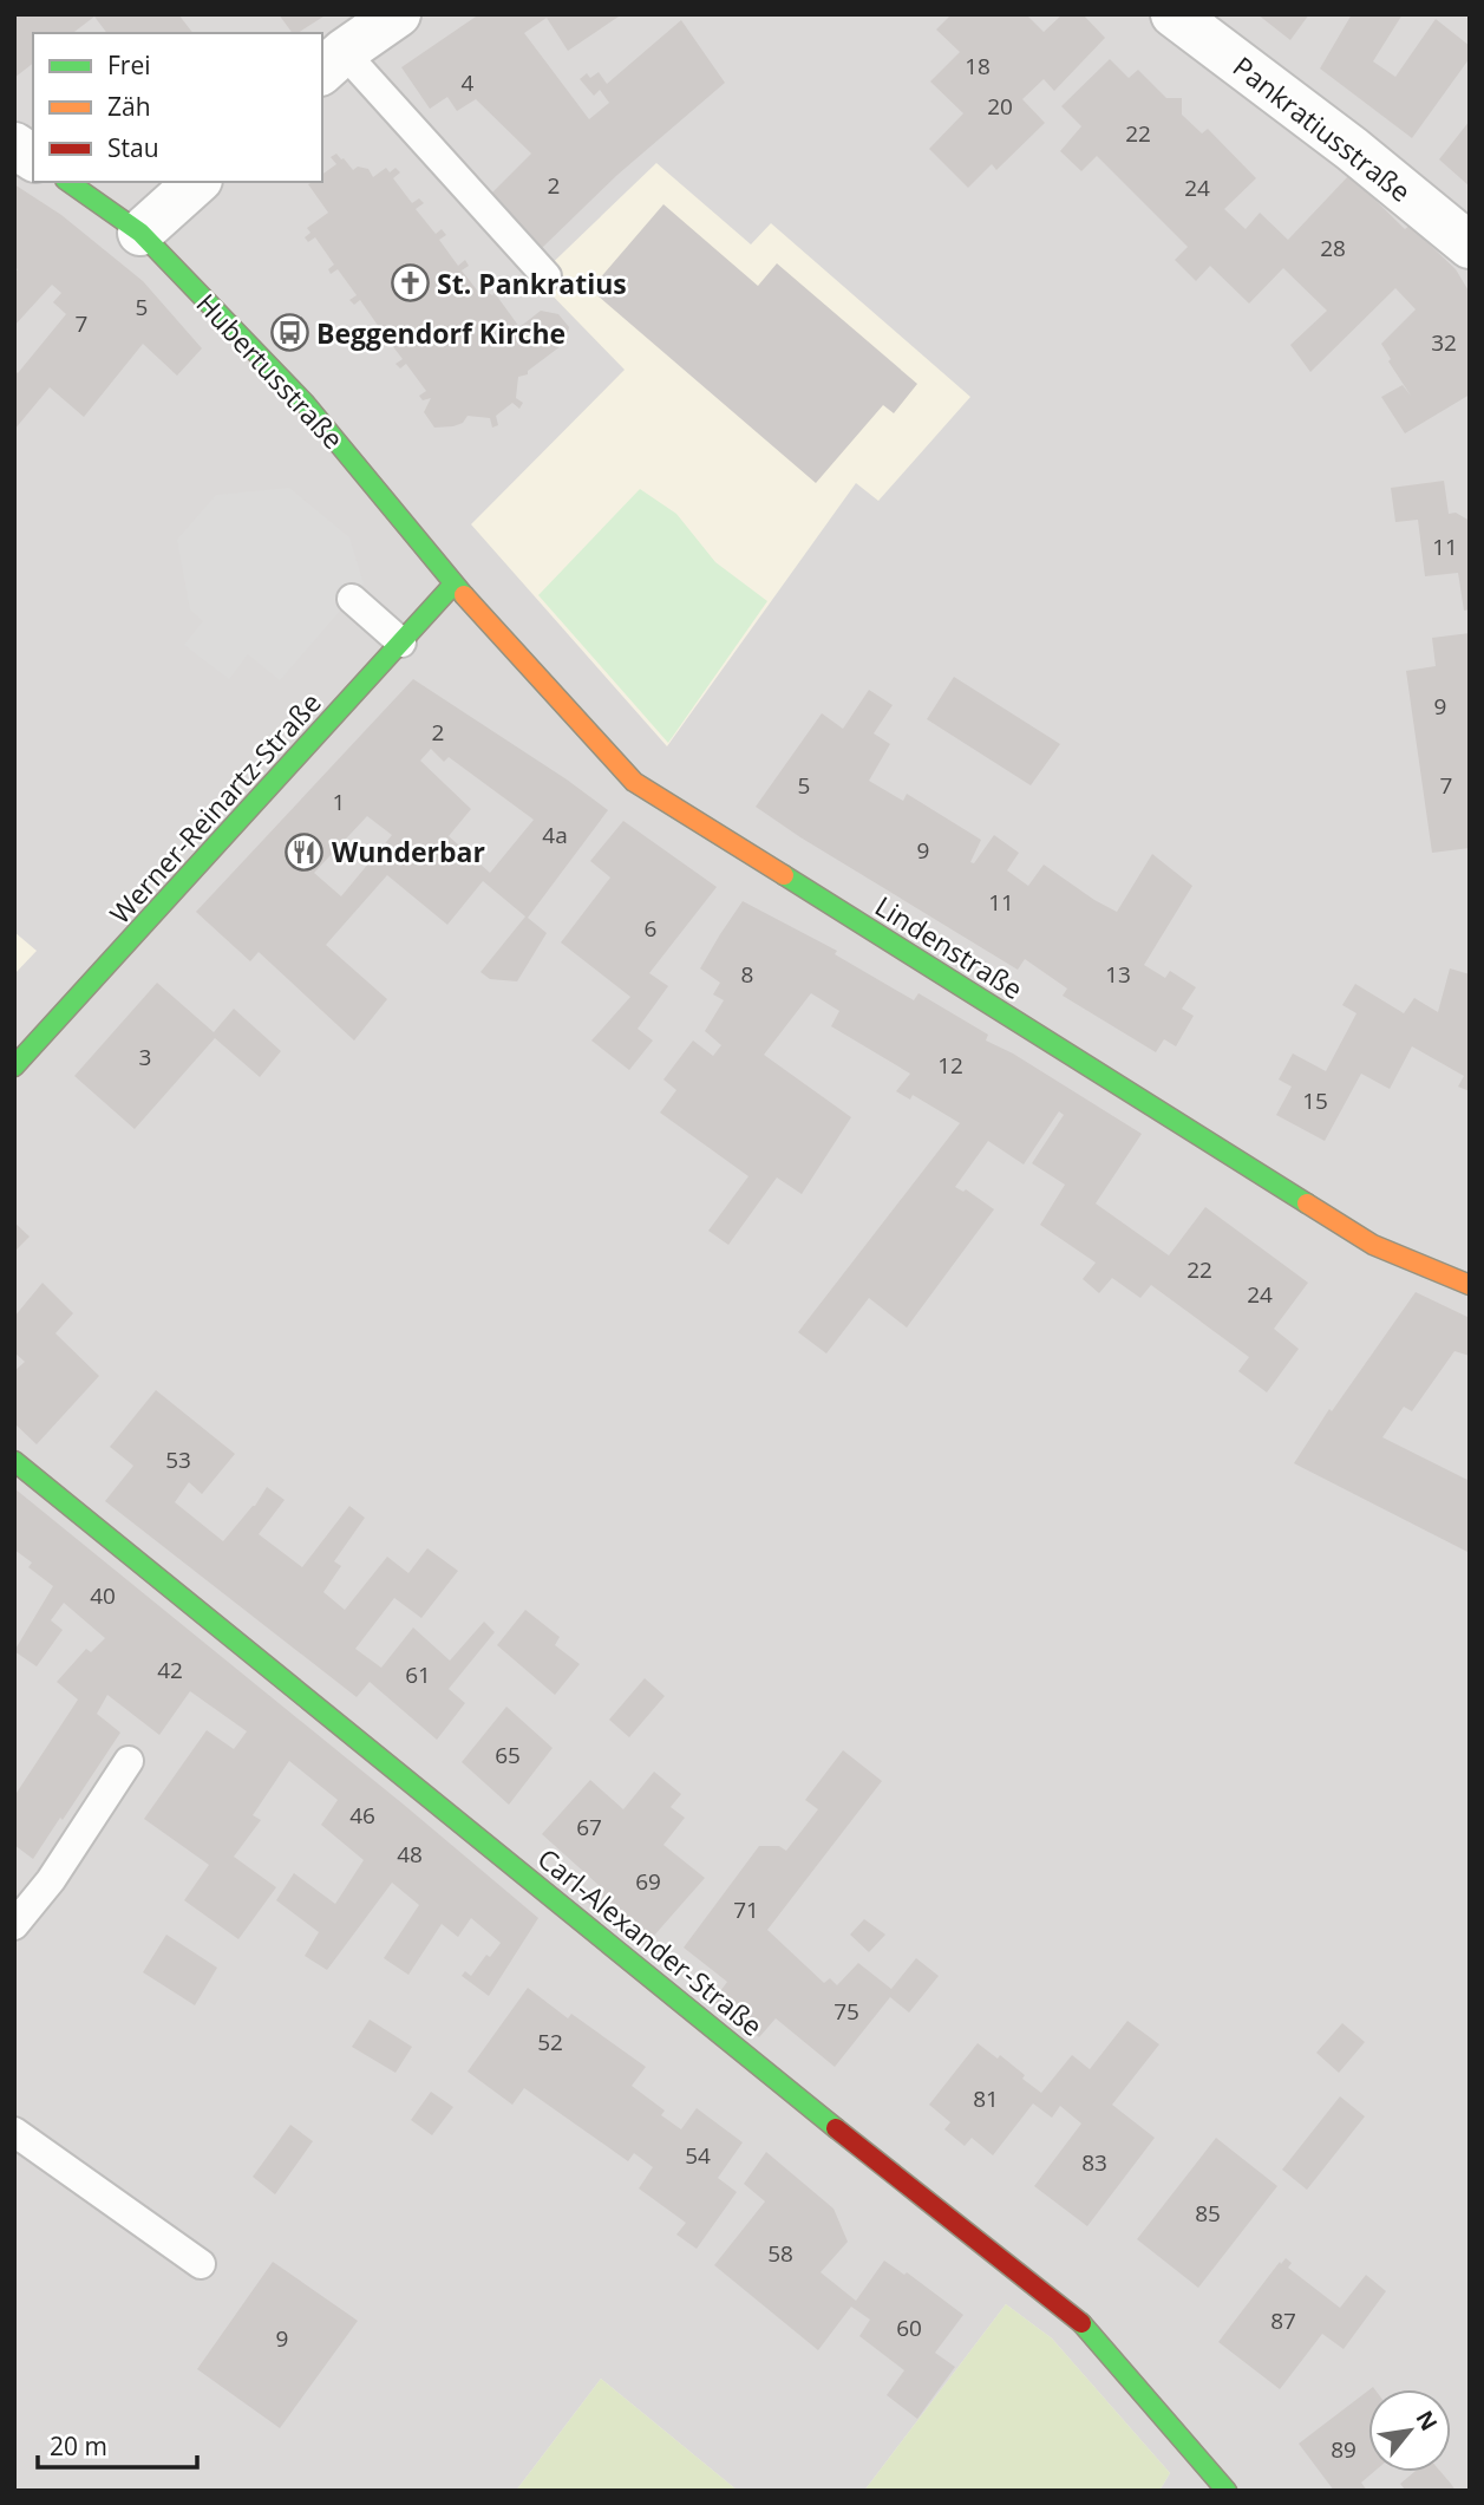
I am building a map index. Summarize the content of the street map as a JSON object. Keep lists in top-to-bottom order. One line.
{"streets":{"street":["Pankratiusstraße","Hubertusstraße","Werner-Reinartz-Straße","Lindenstraße","Carl-Alexander-Straße"]},"crossings":[["Hubertusstraße","Werner-Reinartz-Straße"],["Hubertusstraße","Lindenstraße"],["Werner-Reinartz-Straße","Lindenstraße"]],"places":{"church":["St. Pankratius"],"bus stop":["Beggendorf Kirche"],"restaurant":["Wunderbar"]},"house_numbers":["18","4","20","22","2","24","28","5","7","32","11","9","2","5","7","1","4a","9","11","6","8","13","3","12","15","22","24","53","40","42","61","65","46","67","48","69","71","75","52","81","54","83","85","58","87","60","9","89"],"legend":["Frei","Zäh","Stau"],"scale_bar":"20 m","north":"top right"}
